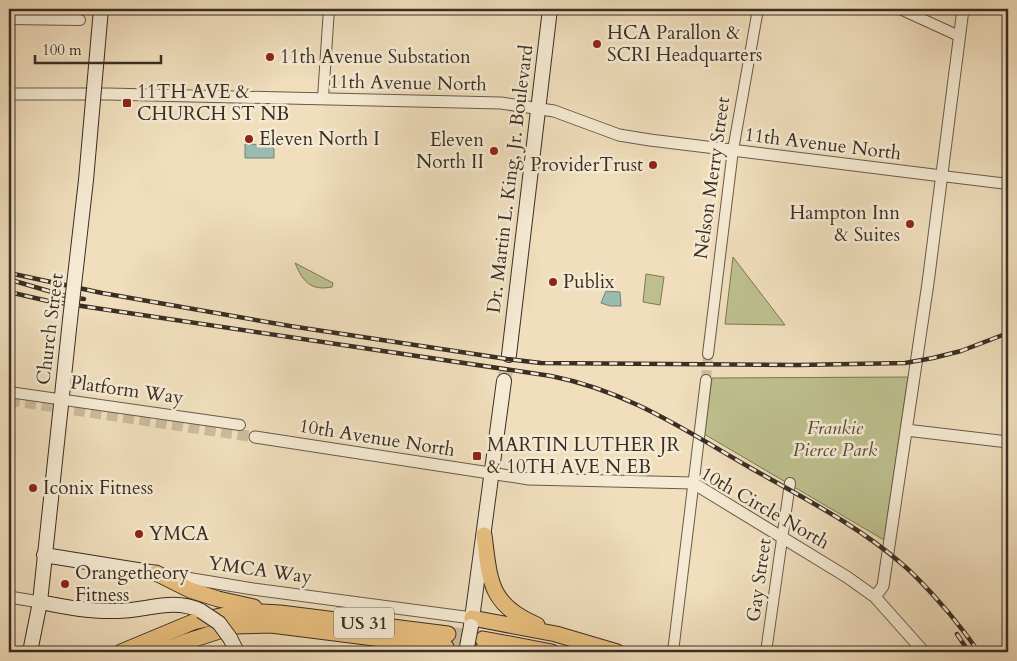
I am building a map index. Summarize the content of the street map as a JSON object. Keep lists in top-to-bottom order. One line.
{"streets":{"main road":["Dr. Martin L. King, Jr. Boulevard","Church Street","YMCA Way","US 31"],"street":["11th Avenue North","Nelson Merry Street","Platform Way","10th Avenue North","10th Circle North","Gay Street"]},"crossings":[["11th Avenue North","Nelson Merry Street"],["11th Avenue North","Dr. Martin L. King, Jr. Boulevard"],["Church Street","Platform Way"],["Church Street","YMCA Way"],["10th Avenue North","10th Circle North"],["10th Circle North","Gay Street"]],"parks":["Frankie Pierce Park"],"places":{"other":["HCA Parallon & SCRI Headquarters","11th Avenue Substation","Eleven North I","Eleven North II","ProviderTrust","Hampton Inn & Suites","Publix","Iconix Fitness","YMCA","Orangetheory Fitness"],"transit":["11TH AVE & CHURCH ST NB","MARTIN LUTHER JR & 10TH AVE N EB"]},"scale_bar":"100 m"}
